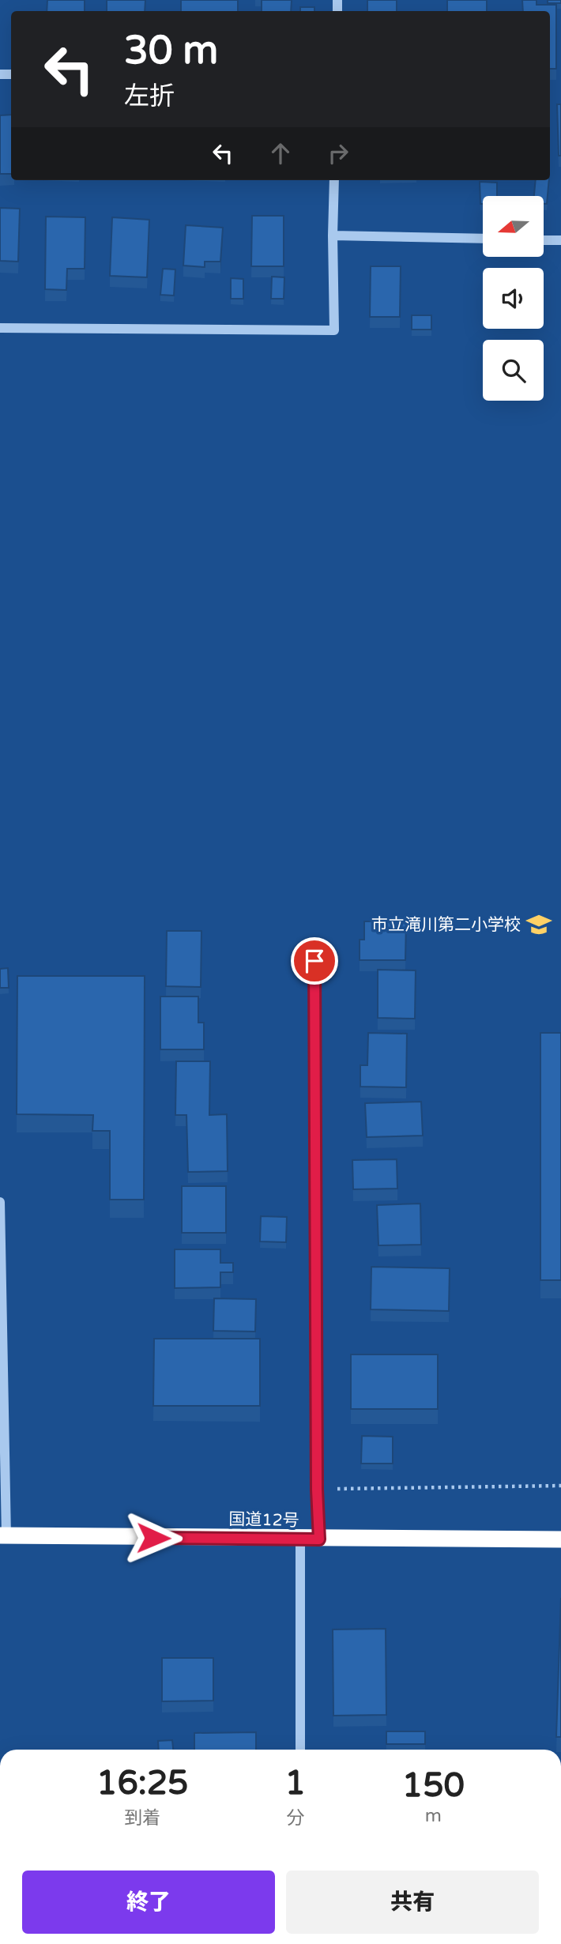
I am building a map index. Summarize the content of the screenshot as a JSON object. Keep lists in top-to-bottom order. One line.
{"streets":{"highway":["国道12号"]},"places":{"school or university":["市立滝川第二小学校"]},"north":"left","page":{"turn":["30 m","左折"],"eta":["16:25","到着","1","分","150","m"],"buttons":["終了","共有"]}}
